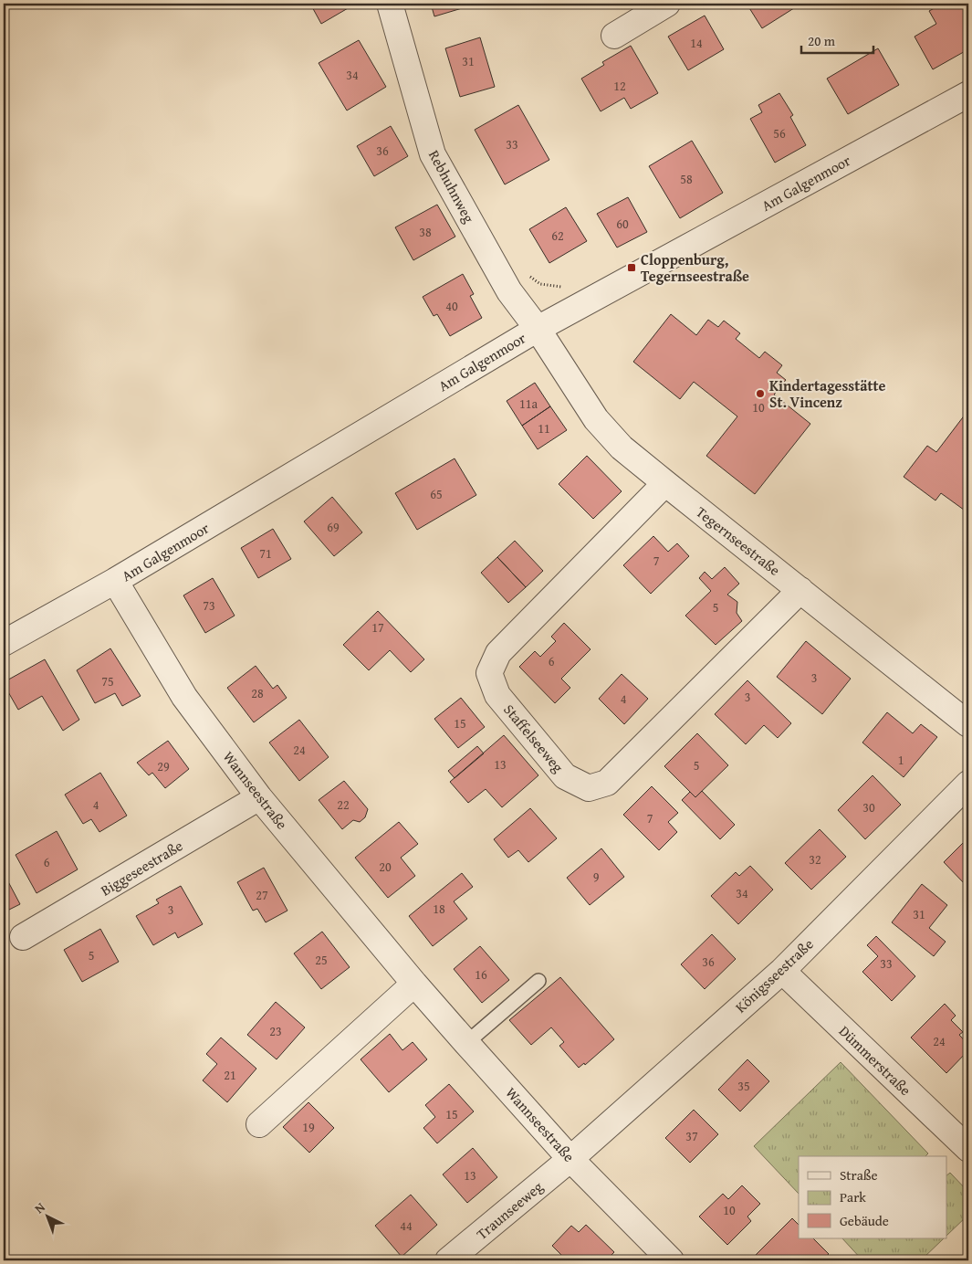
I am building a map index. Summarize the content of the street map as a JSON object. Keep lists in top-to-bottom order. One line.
{"streets":{"street":["Am Galgenmoor","Rebhuhnweg","Tegernseestraße","Staffelseeweg","Wannseestraße","Biggeseestraße","Königsseestraße","Dümmerstraße","Traunseeweg"]},"crossings":[["Am Galgenmoor","Rebhuhnweg"],["Am Galgenmoor","Tegernseestraße"],["Am Galgenmoor","Wannseestraße"],["Rebhuhnweg","Tegernseestraße"],["Tegernseestraße","Staffelseeweg"],["Wannseestraße","Biggeseestraße"],["Wannseestraße","Königsseestraße"],["Wannseestraße","Traunseeweg"],["Königsseestraße","Dümmerstraße"],["Königsseestraße","Traunseeweg"]],"places":{"transit":["Cloppenburg, Tegernseestraße"],"other":["Kindertagesstätte St. Vincenz"]},"house_numbers":["14","31","34","12","56","33","36","58","60","38","62","40","11a","10","11","65","69","71","7","73","5","17","6","3","75","28","3","4","15","24","1","13","5","29","4","22","30","7","32","6","20","9","34","27","18","3","31","5","25","36","33","16","23","24","21","35","15","19","37","13","10","44"],"legend":["Straße","Park","Gebäude"],"scale_bar":"20 m","north":"top left"}
